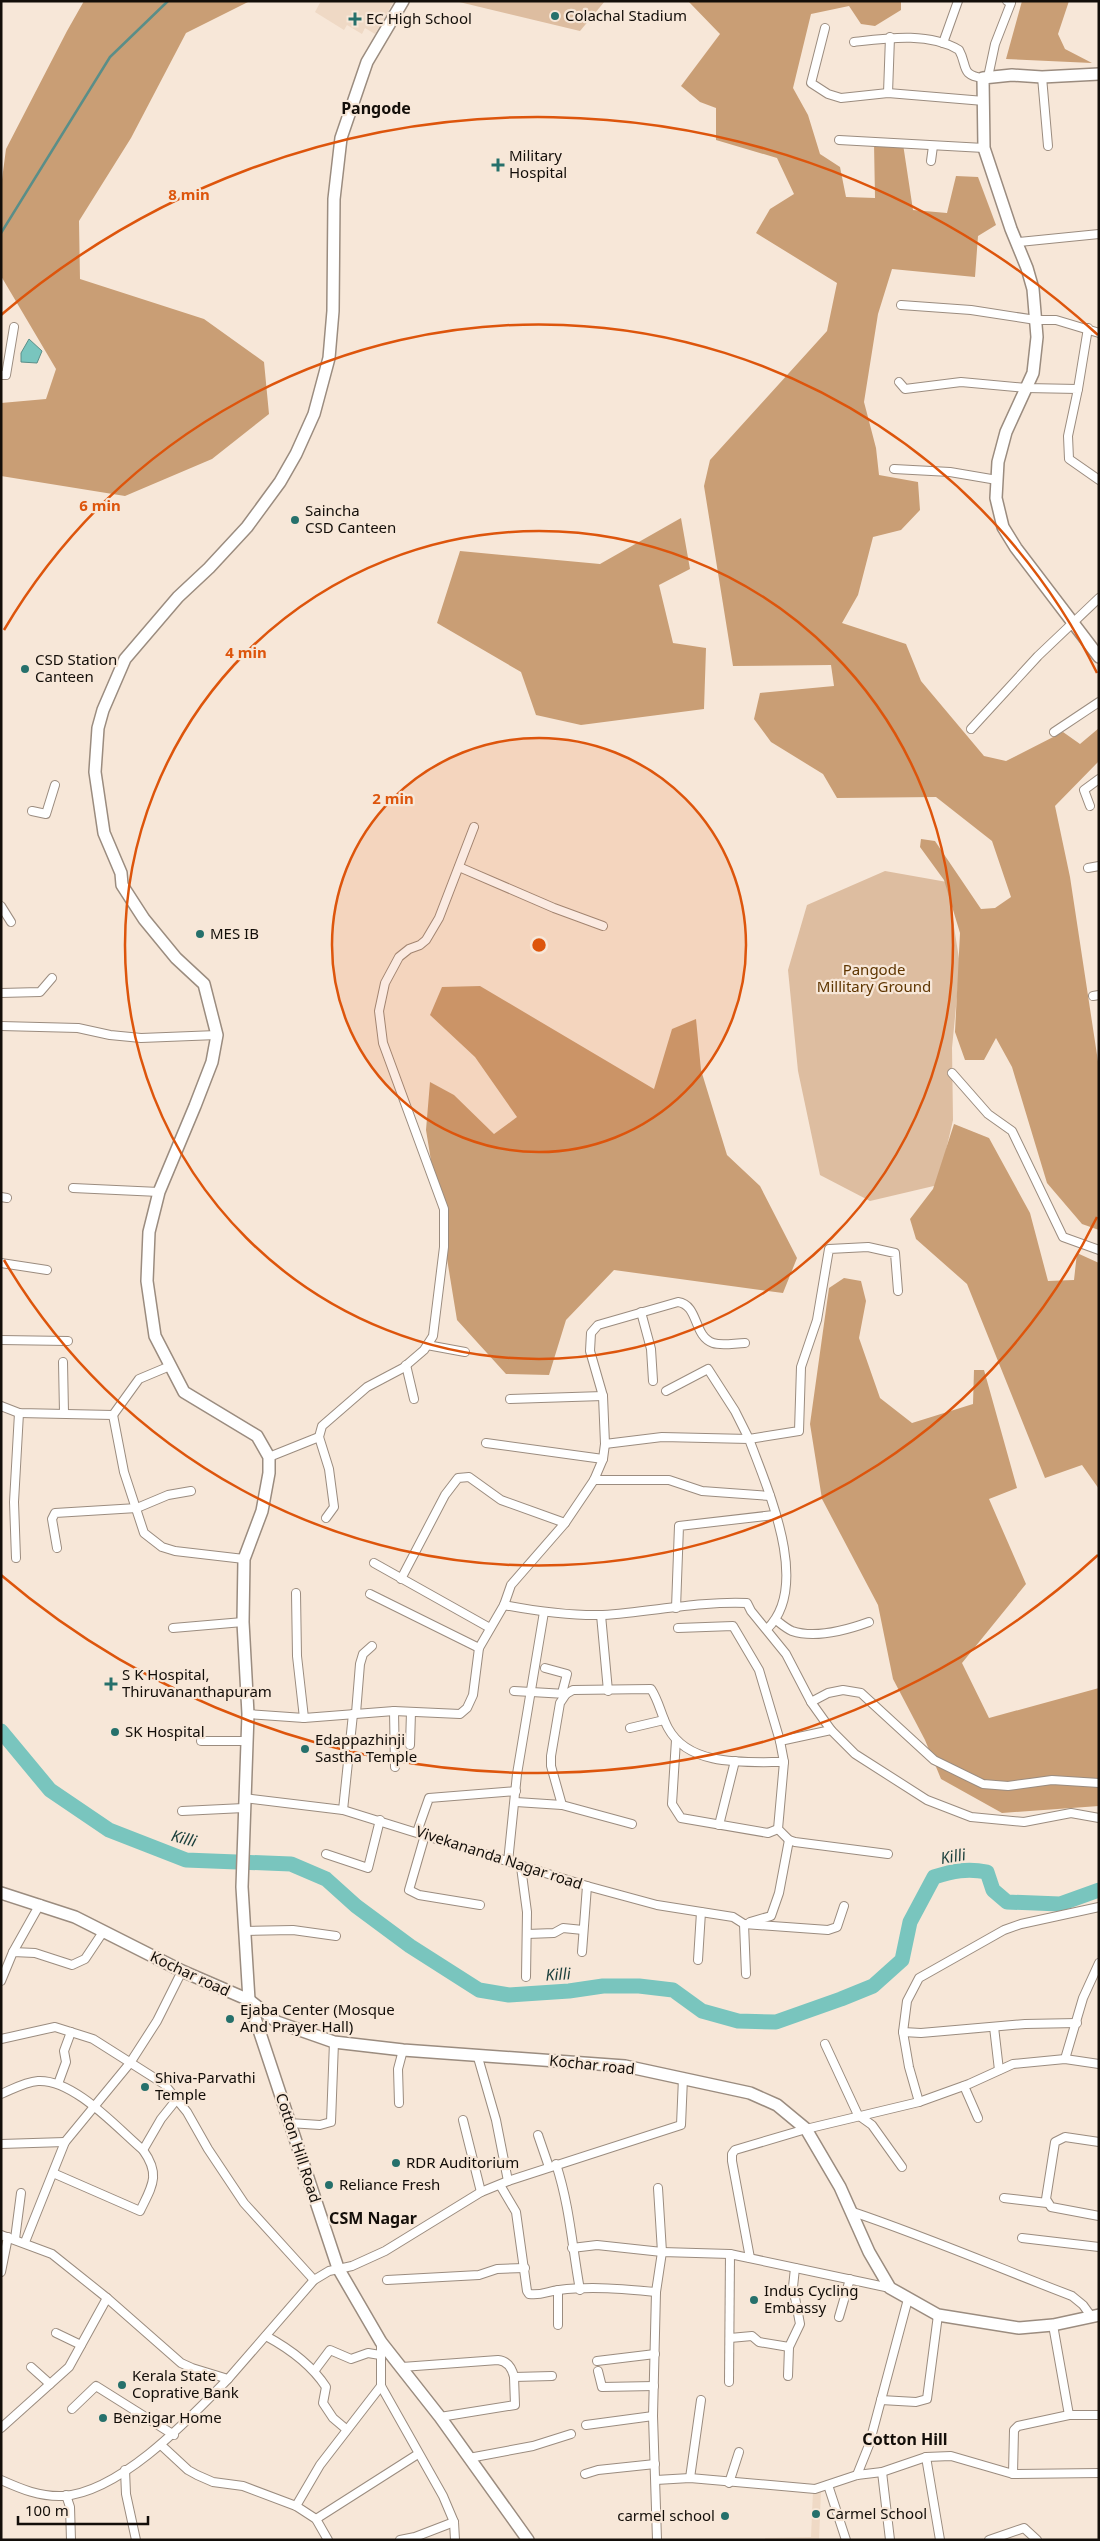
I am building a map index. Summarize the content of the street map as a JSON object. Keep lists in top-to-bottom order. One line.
{"streets":{"main road":["Kochar road","Cotton Hill Road"],"street":["Vivekananda Nagar road"]},"crossings":[["Vivekananda Nagar road","Cotton Hill Road"],["Kochar road","Cotton Hill Road"]],"districts":["Pangode","CSM Nagar","Cotton Hill"],"water":["Killi"],"parks":["Pangode Millitary Ground"],"places":{"other":["Colachal Stadium","Saincha CSD Canteen","CSD Station Canteen","MES IB","SK Hospital","Edappazhinji Sastha Temple","Ejaba Center (Mosque And Prayer Hall)","Shiva-Parvathi Temple","RDR Auditorium","Reliance Fresh","Indus Cycling Embassy","Kerala State Coprative Bank","Benzigar Home","Carmel School","carmel school"],"health":["EC High School","Military Hospital","S K Hospital, Thiruvananthapuram"]},"scale_bar":"100 m","rings":["8 min","6 min","4 min","2 min"]}
